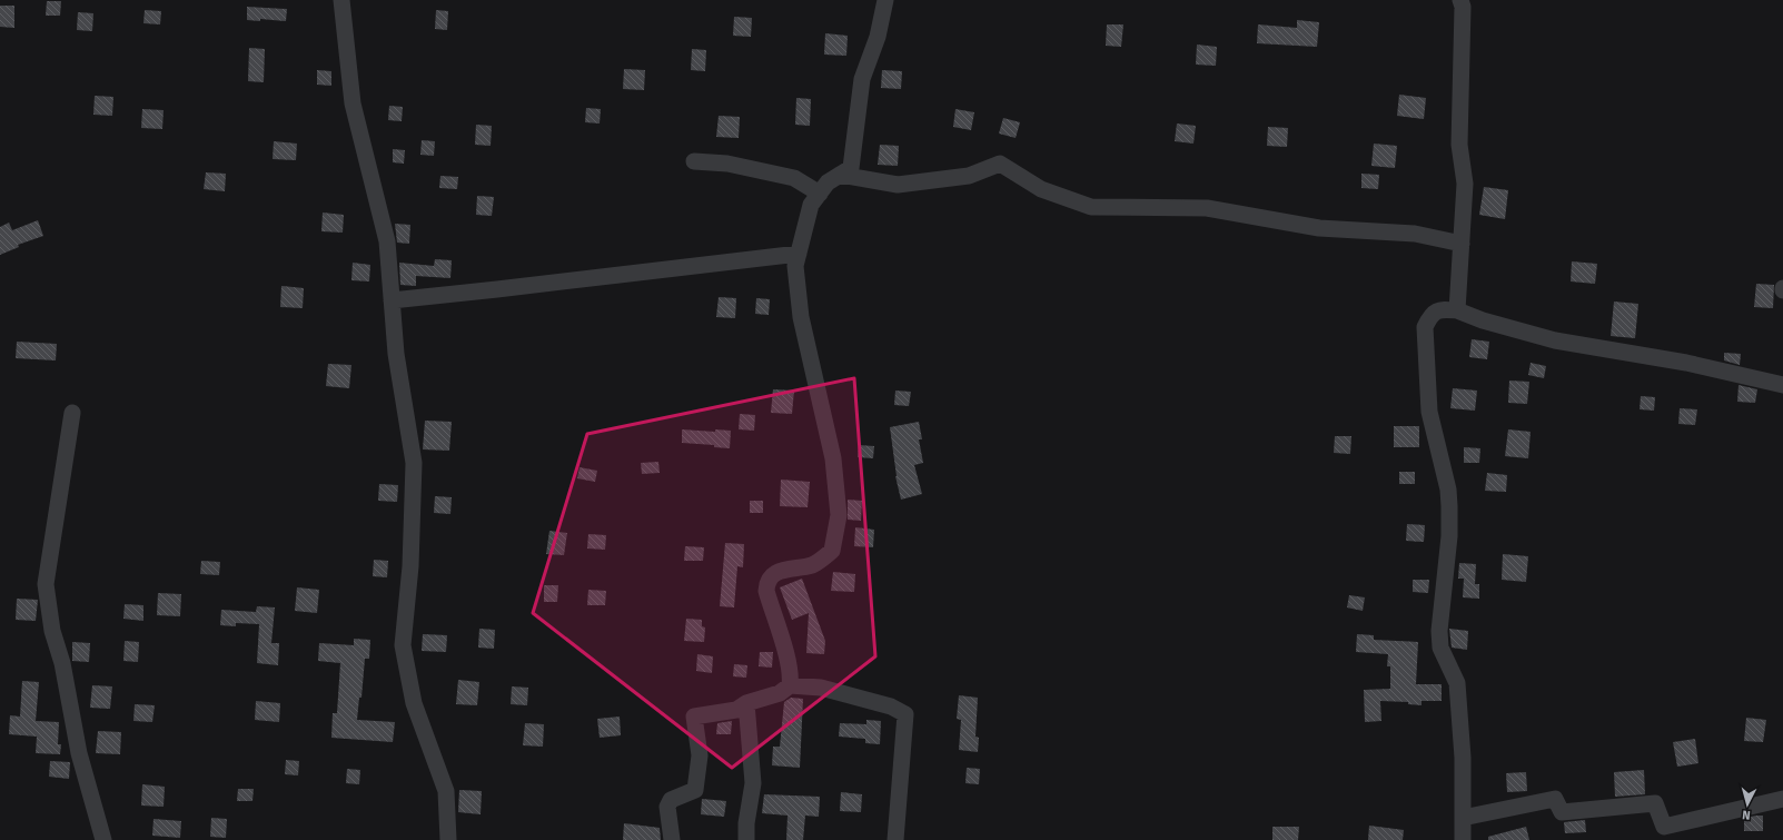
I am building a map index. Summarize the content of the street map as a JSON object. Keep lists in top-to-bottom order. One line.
{"north":"bottom"}
